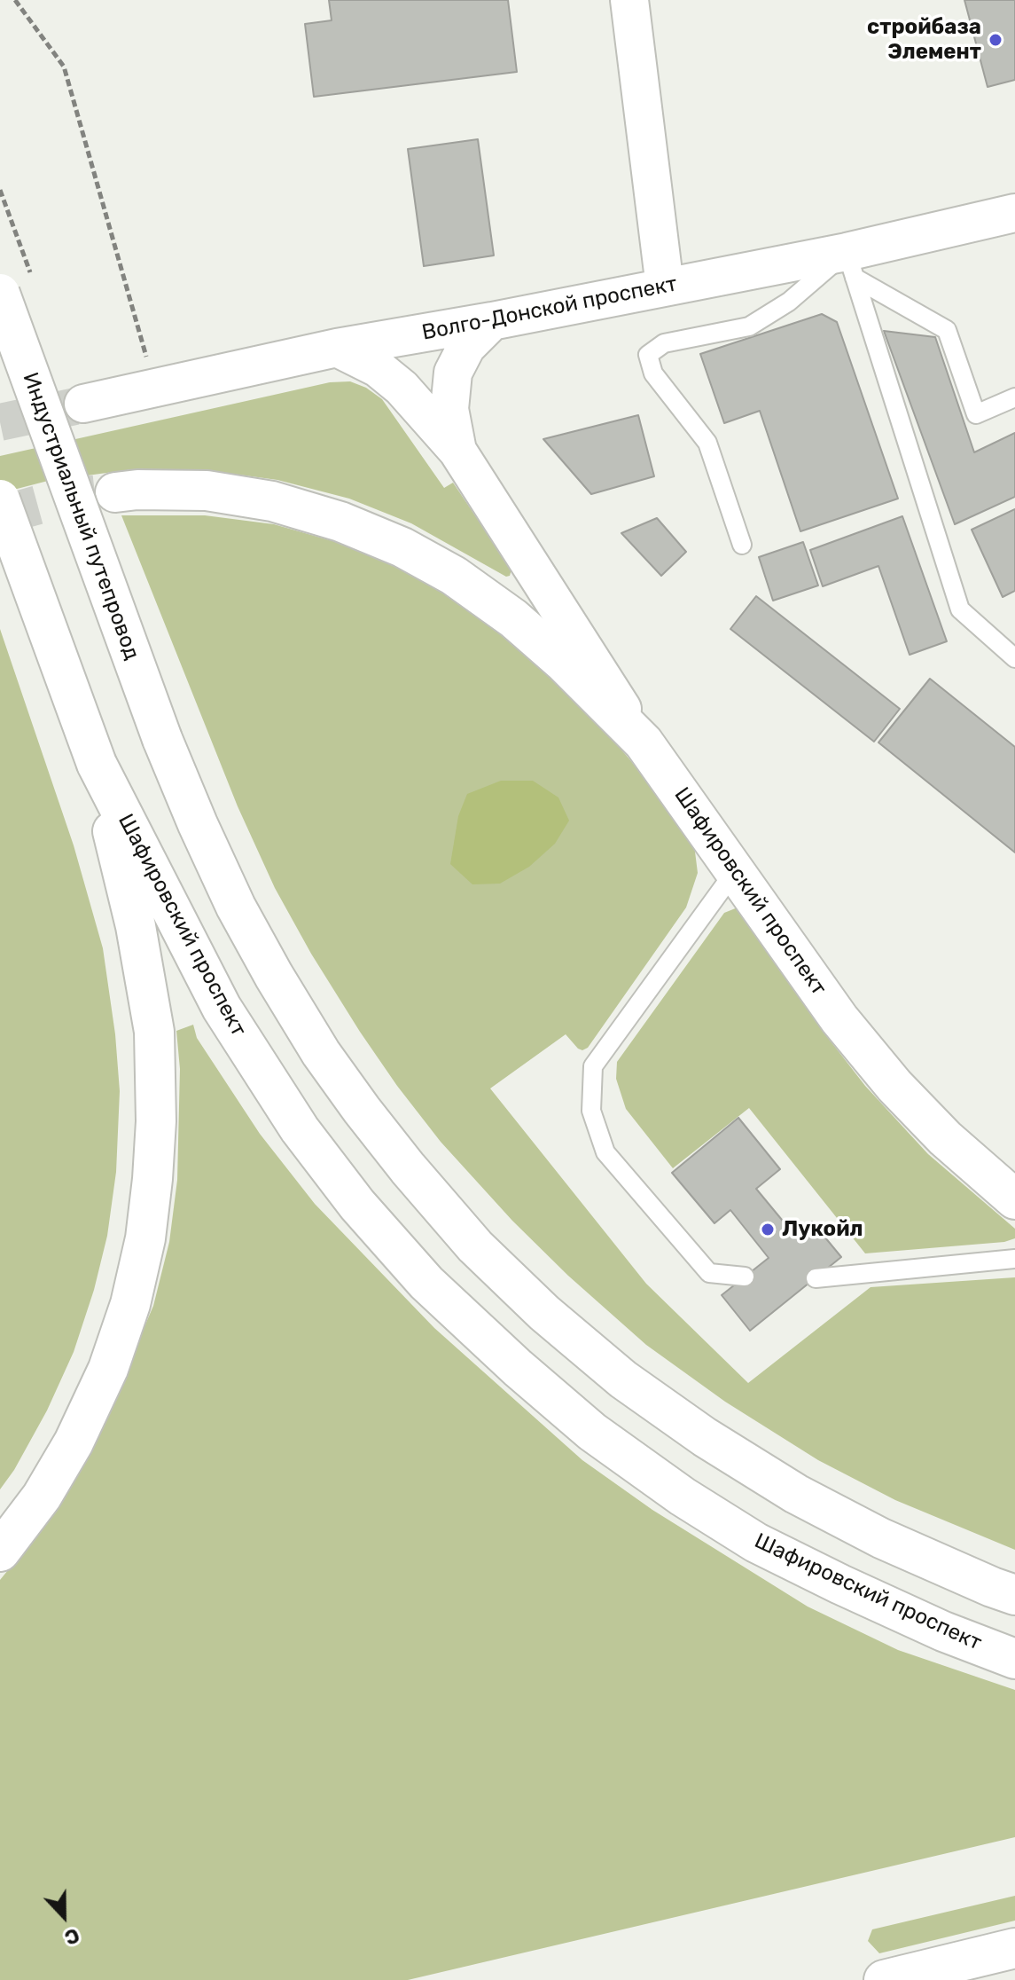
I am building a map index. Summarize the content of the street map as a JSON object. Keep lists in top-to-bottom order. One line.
{"streets":{"main road":["Индустриальный путепровод","Шафировский проспект"],"street":["Волго-Донской проспект"]},"places":["стройбаза Элемент","Лукойл"],"north":"bottom"}
